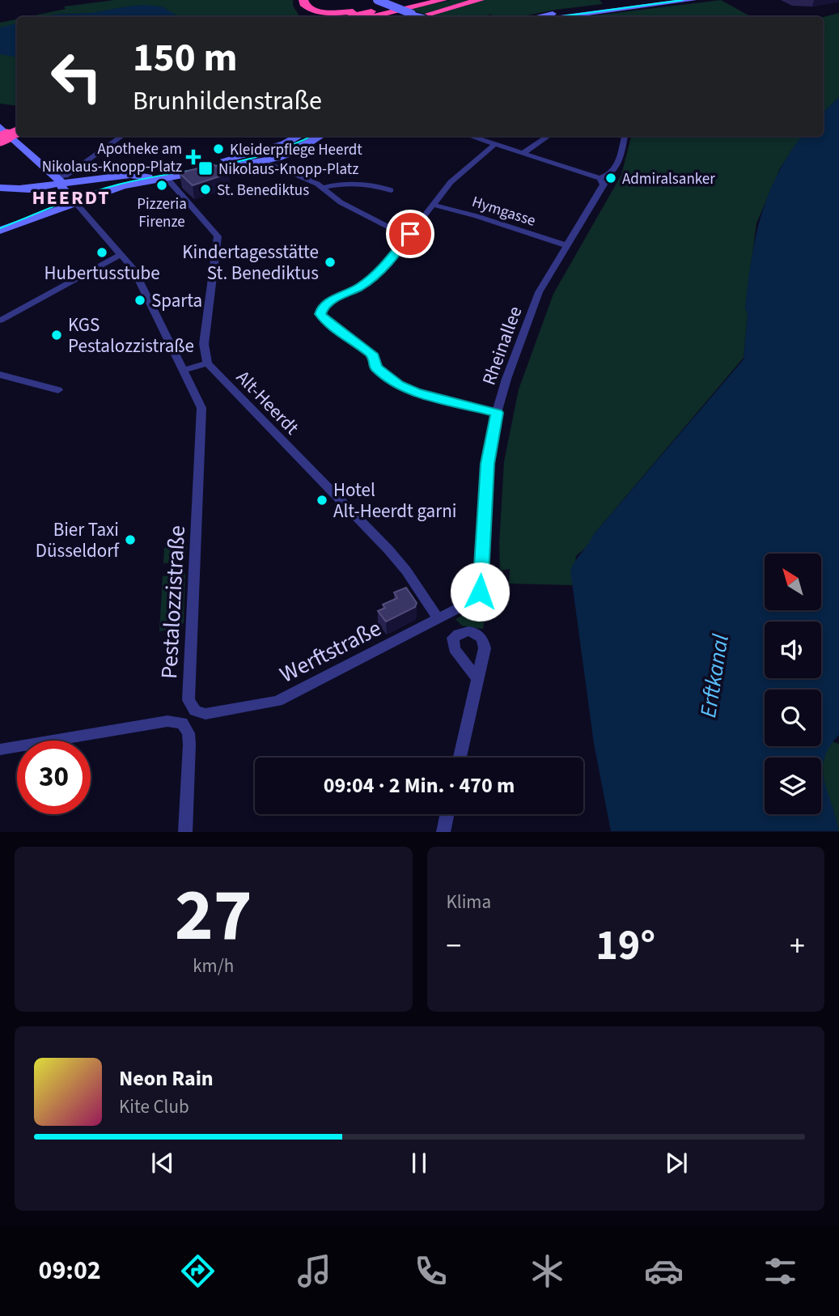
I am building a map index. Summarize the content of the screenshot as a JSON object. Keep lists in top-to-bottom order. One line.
{"streets":{"street":["Hymgasse","Rheinallee","Alt-Heerdt","Pestalozzistraße","Werftstraße"]},"crossings":[["Hymgasse","Rheinallee"],["Rheinallee","Werftstraße"],["Alt-Heerdt","Werftstraße"],["Pestalozzistraße","Werftstraße"]],"districts":["HEERDT"],"water":["Erftkanal"],"places":{"other":["Kleiderpflege Heerdt","Admiralsanker","Pizzeria Firenze","St. Benediktus","Hubertusstube","Kindertagesstätte St. Benediktus","Sparta","KGS Pestalozzistraße","Hotel Alt-Heerdt garni","Bier Taxi Düsseldorf"],"health":["Apotheke am Nikolaus-Knopp-Platz"],"transit":["Nikolaus-Knopp-Platz"]},"north":"top left","page":{"turn":["150 m","Brunhildenstraße"],"limit":"30","trip":"09:04 · 2 Min. · 470 m","tile":[["27","km/h"],"Klima"],"heat":["−","19°","+"],"song":["Neon Rain","Kite Club"],"tabs":"09:02"}}
